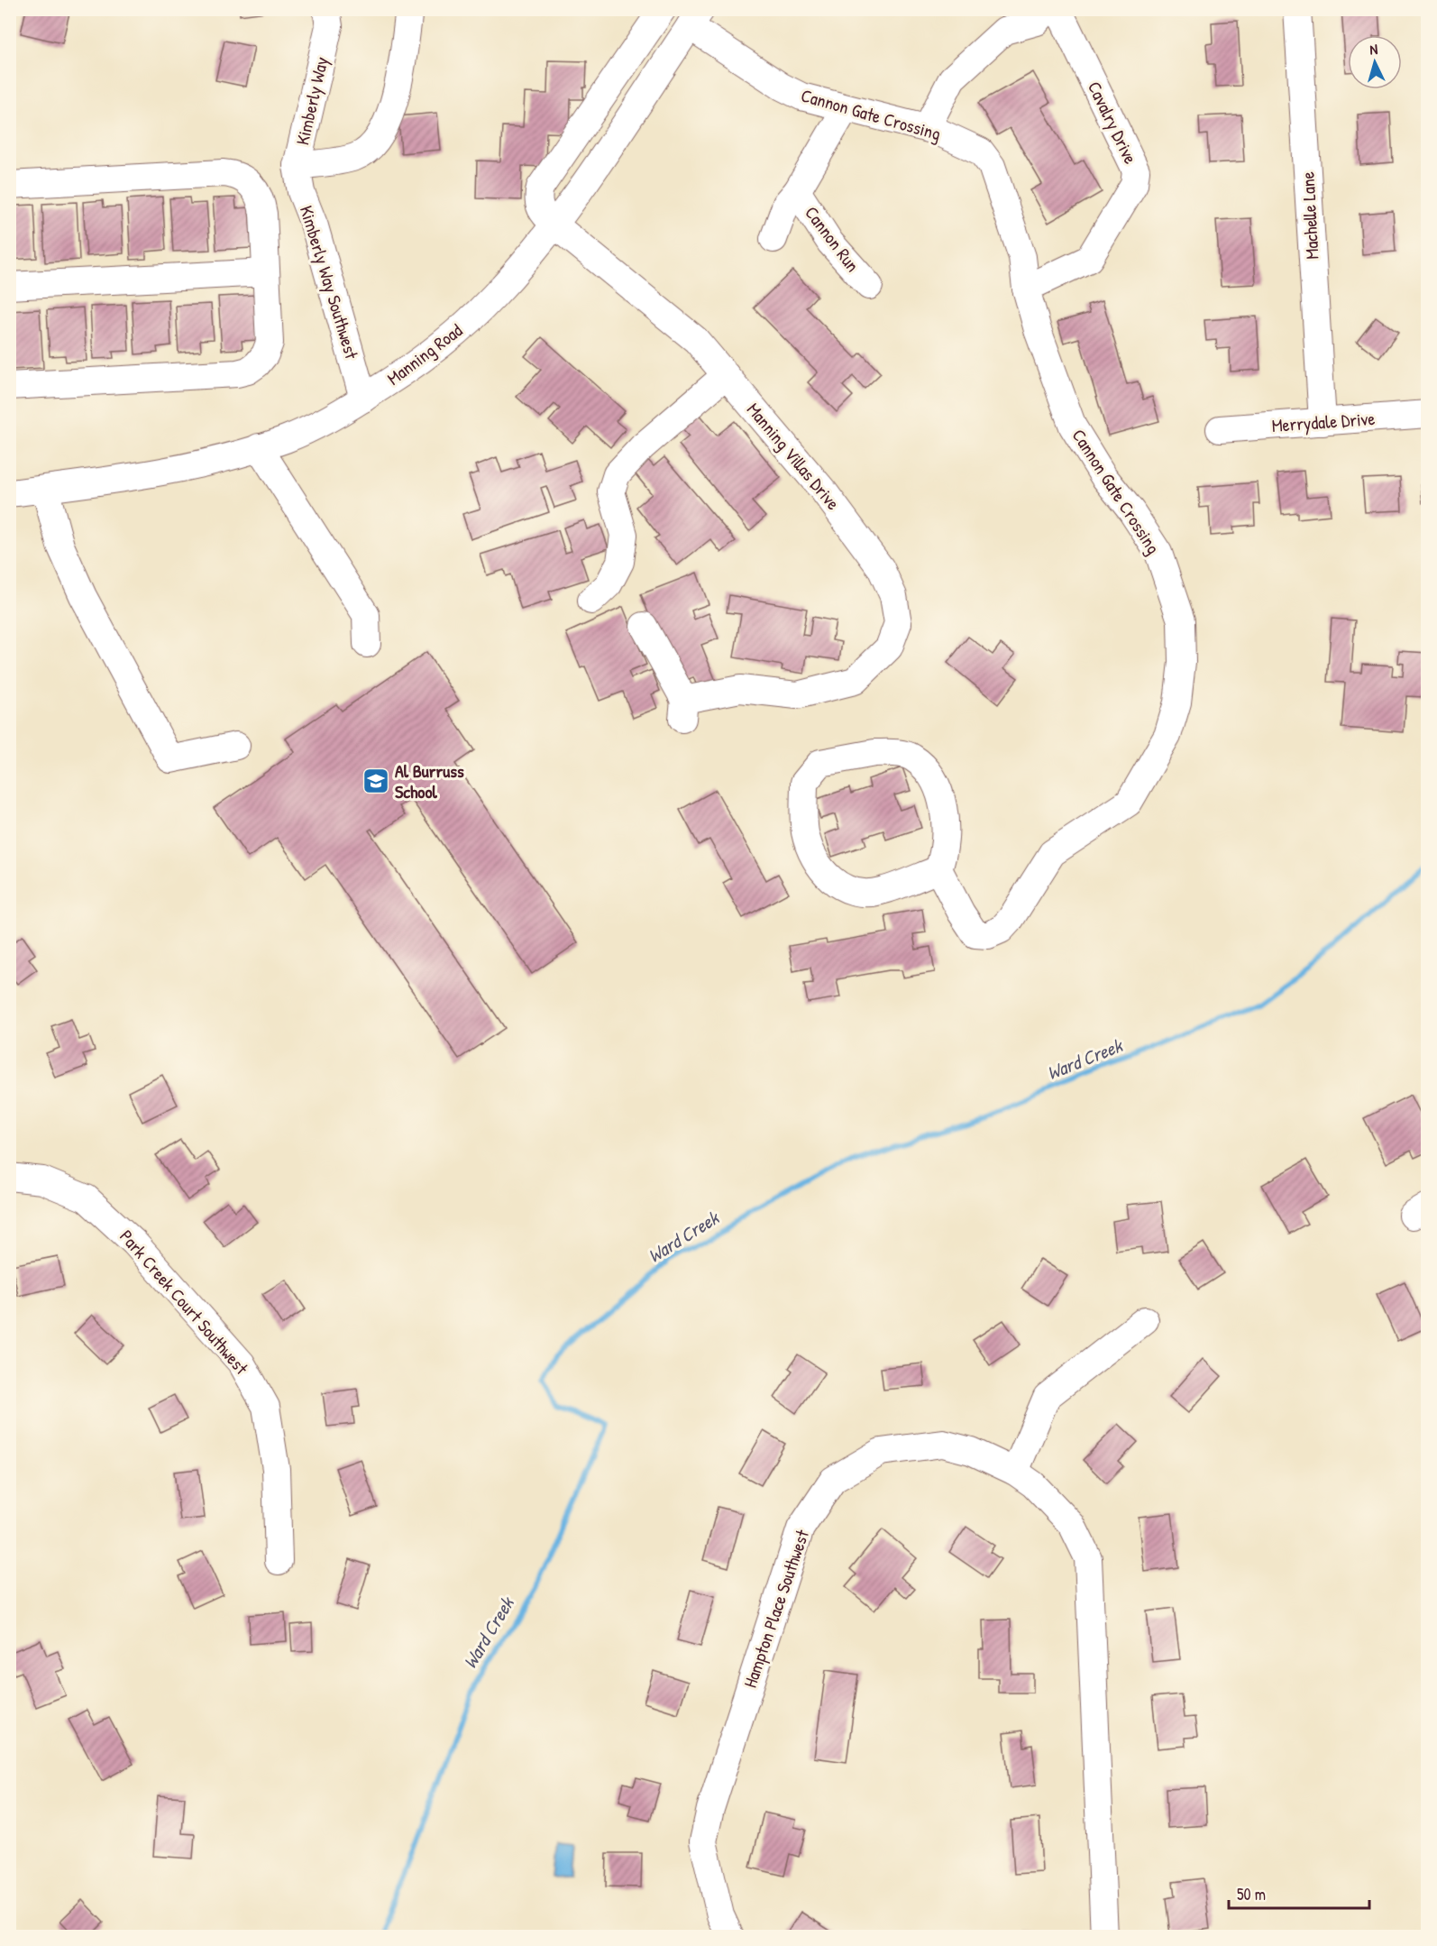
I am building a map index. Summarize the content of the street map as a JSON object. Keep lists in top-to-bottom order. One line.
{"streets":{"street":["Kimberly Way","Cannon Gate Crossing","Cavalry Drive","Machelle Lane","Cannon Run","Kimberly Way Southwest","Manning Road","Merrydale Drive","Manning Villas Drive","Park Creek Court Southwest","Hampton Place Southwest"]},"crossings":[["Kimberly Way","Kimberly Way Southwest"],["Cannon Gate Crossing","Cavalry Drive"],["Cannon Gate Crossing","Cannon Run"],["Cannon Gate Crossing","Manning Road"],["Machelle Lane","Merrydale Drive"],["Kimberly Way Southwest","Manning Road"],["Manning Road","Manning Villas Drive"]],"water":["Ward Creek"],"places":{"school or university":["Al Burruss School"]},"scale_bar":"50 m","north":"top"}
